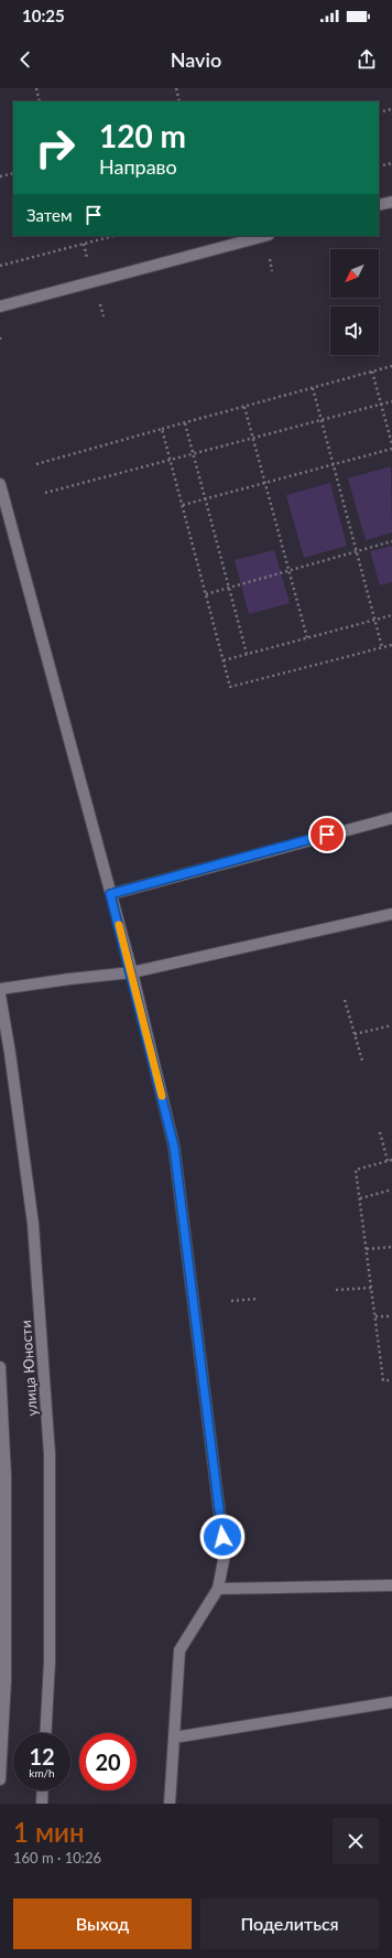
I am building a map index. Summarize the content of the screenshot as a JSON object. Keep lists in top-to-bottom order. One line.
{"streets":{"street":["улица Юности"]},"north":"bottom left","page":{"status":"10:25","header":"Navio","turn":["120 m","Направо"],"then":"Затем","speed":"12 km/h","limit":"20","heading":["1 мин","160 m · 10:26"],"buttons":["Выход","Поделиться"]}}
